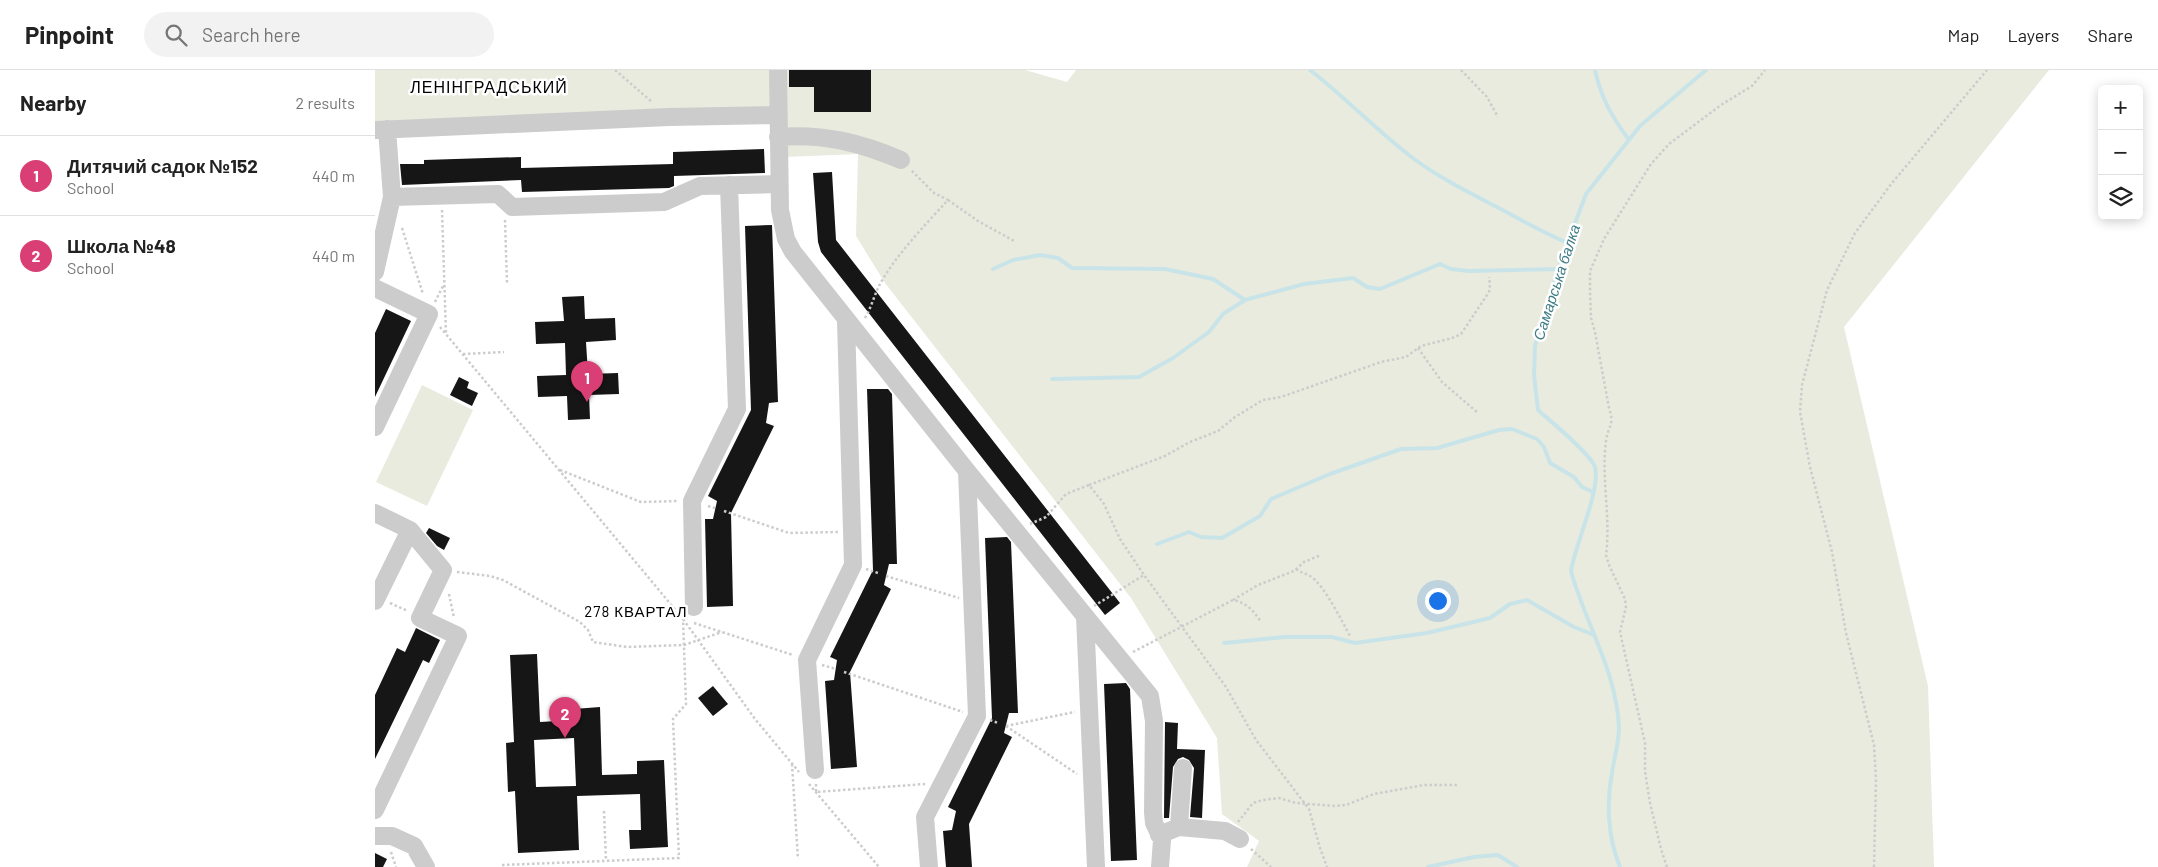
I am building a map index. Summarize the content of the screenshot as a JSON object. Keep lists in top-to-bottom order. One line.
{"districts":["ЛЕНІНГРАДСЬКИЙ","278 КВАРТАЛ"],"water":["Самарська балка"],"page":{"header":"Pinpoint","search":"Search here","nav":["Map","Layers","Share"],"heading":["Nearby","2 results"],"map_buttons":["+","−"],"list":[{"mark":"1","name":"Дитячий садок №152","note":"School","value":"440 m"},{"mark":"2","name":"Школа №48","note":"School","value":"440 m"}],"pins":["1","2"]}}
